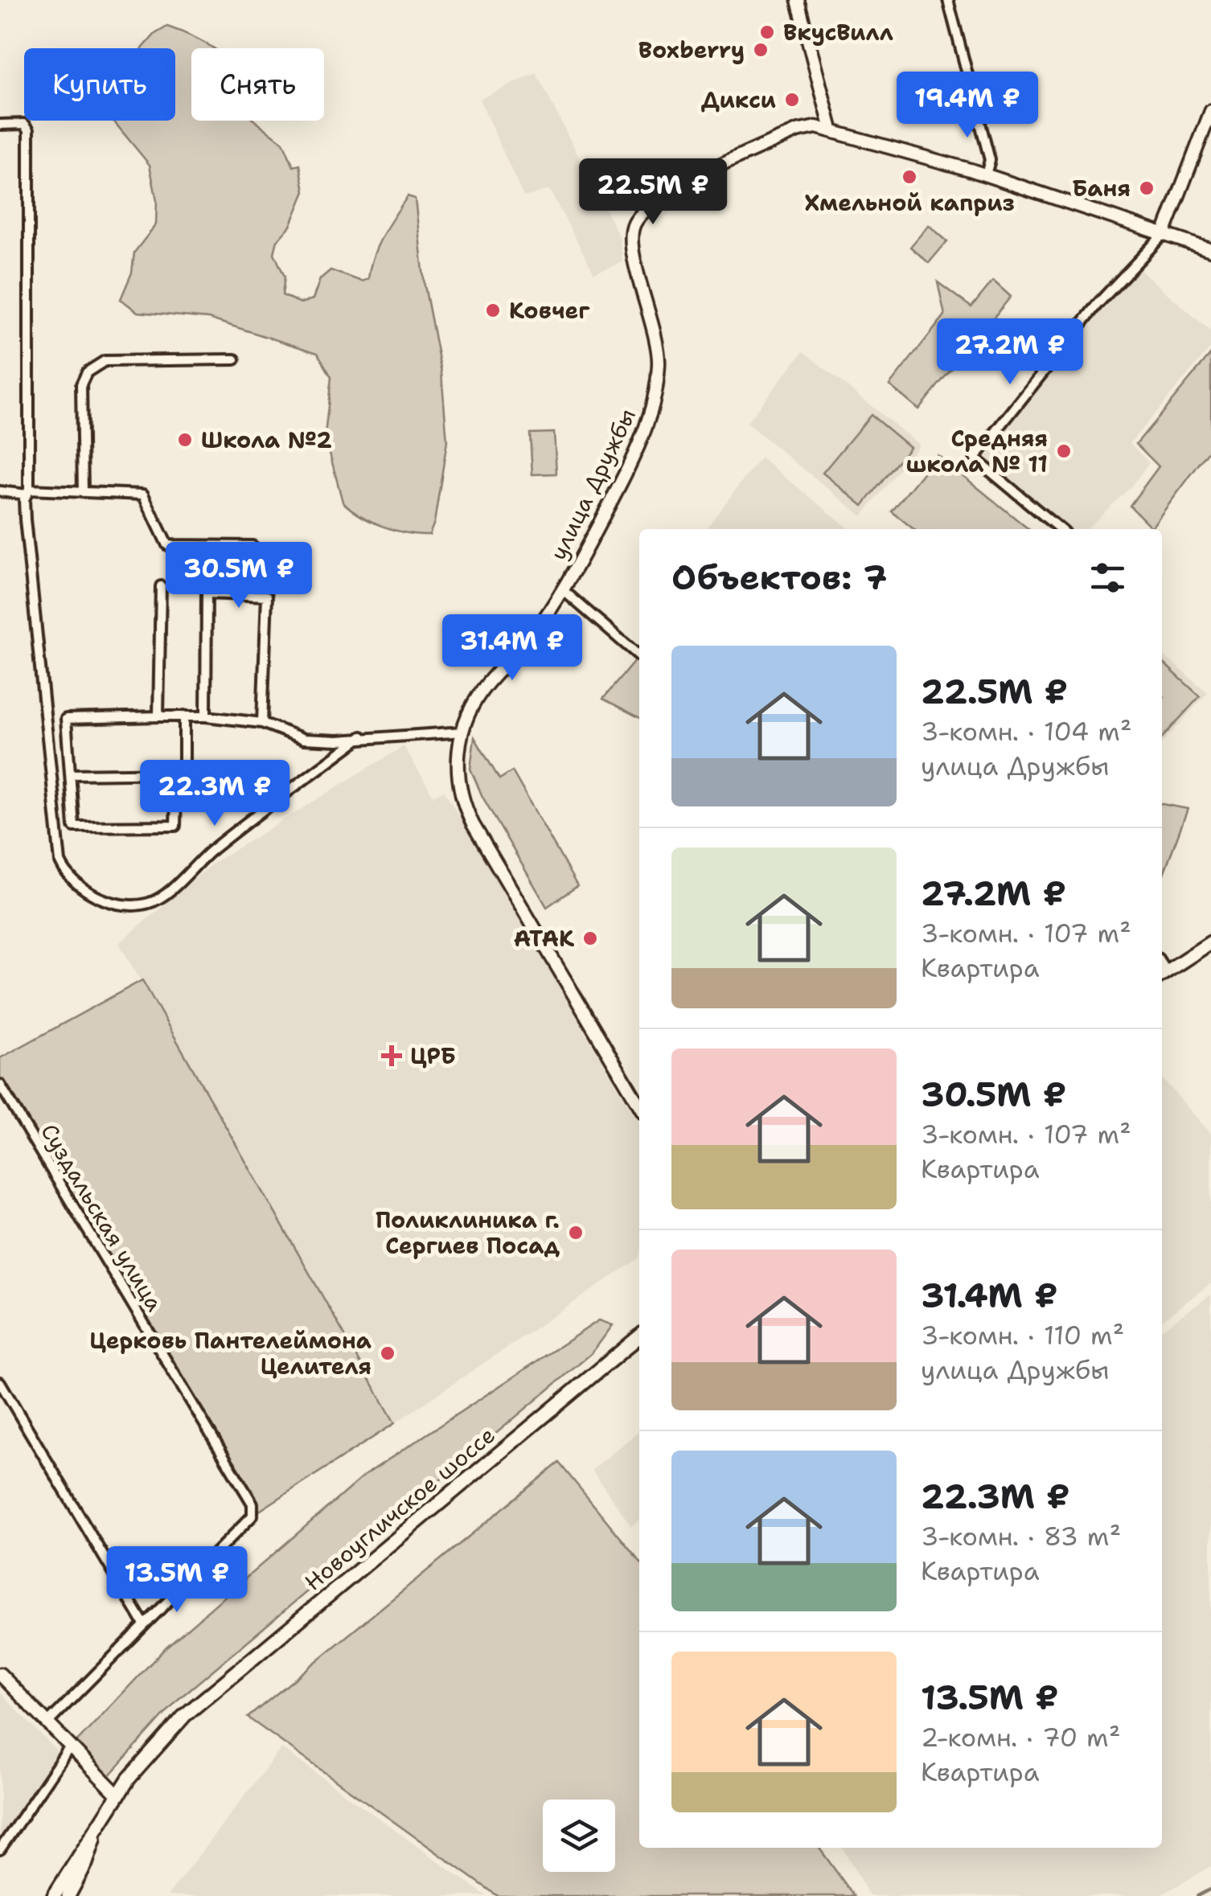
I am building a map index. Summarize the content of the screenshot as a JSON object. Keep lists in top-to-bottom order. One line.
{"streets":{"main road":["Новоугличское шоссе"],"street":["улица Дружбы","Суздальская улица"]},"places":{"other":["ВкусВилл","Boxberry","Дикси","Хмельной каприз","Баня","Ковчег","Школа №2","Средняя школа № 11","АТАК","Поликлиника г. Сергиев Посад","Церковь Пантелеймона Целителя"],"health":["ЦРБ"]},"page":{"chip":["Купить","Снять"],"price":["19.4M ₽","22.5M ₽","27.2M ₽","30.5M ₽","31.4M ₽","22.3M ₽","13.5M ₽"],"heading":"Объектов: 7","list":[{"name":"22.5M ₽","note":"3-комн. · 104 m² · улица Дружбы"},{"name":"27.2M ₽","note":"3-комн. · 107 m² · Квартира"},{"name":"30.5M ₽","note":"3-комн. · 107 m² · Квартира"},{"name":"31.4M ₽","note":"3-комн. · 110 m² · улица Дружбы"},{"name":"22.3M ₽","note":"3-комн. · 83 m² · Квартира"},{"name":"13.5M ₽","note":"2-комн. · 70 m² · Квартира"}]}}
